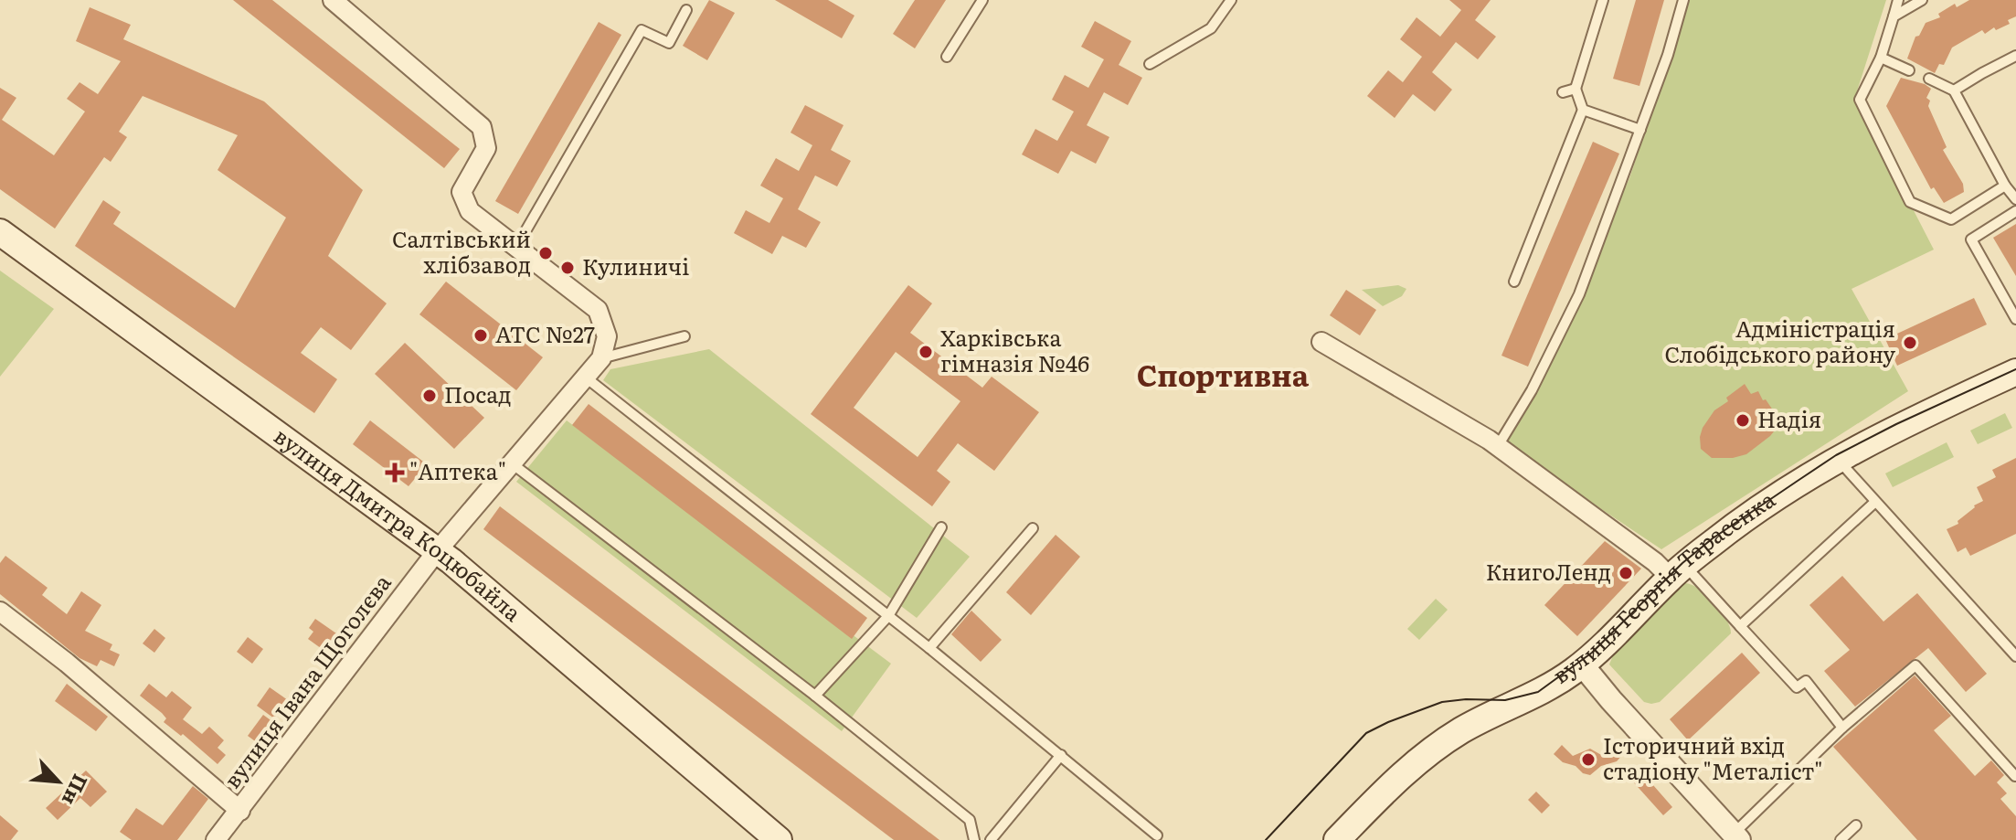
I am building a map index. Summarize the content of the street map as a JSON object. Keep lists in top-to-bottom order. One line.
{"streets":{"main road":["вулиця Дмитра Коцюбайла","вулиця Георгія Тарасенка"],"street":["вулиця Івана Щоголєва"]},"crossings":[["вулиця Дмитра Коцюбайла","вулиця Івана Щоголєва"]],"districts":["Спортивна"],"places":{"other":["Салтівський хлібзавод","Кулиничі","АТС №27","Адміністрація Слобідського району","Харківська гімназія №46","Посад","Надія","КнигоЛенд","Історичний вхід стадіону \"Металіст\""],"health":["\"Аптека\""]},"north":"bottom right"}
